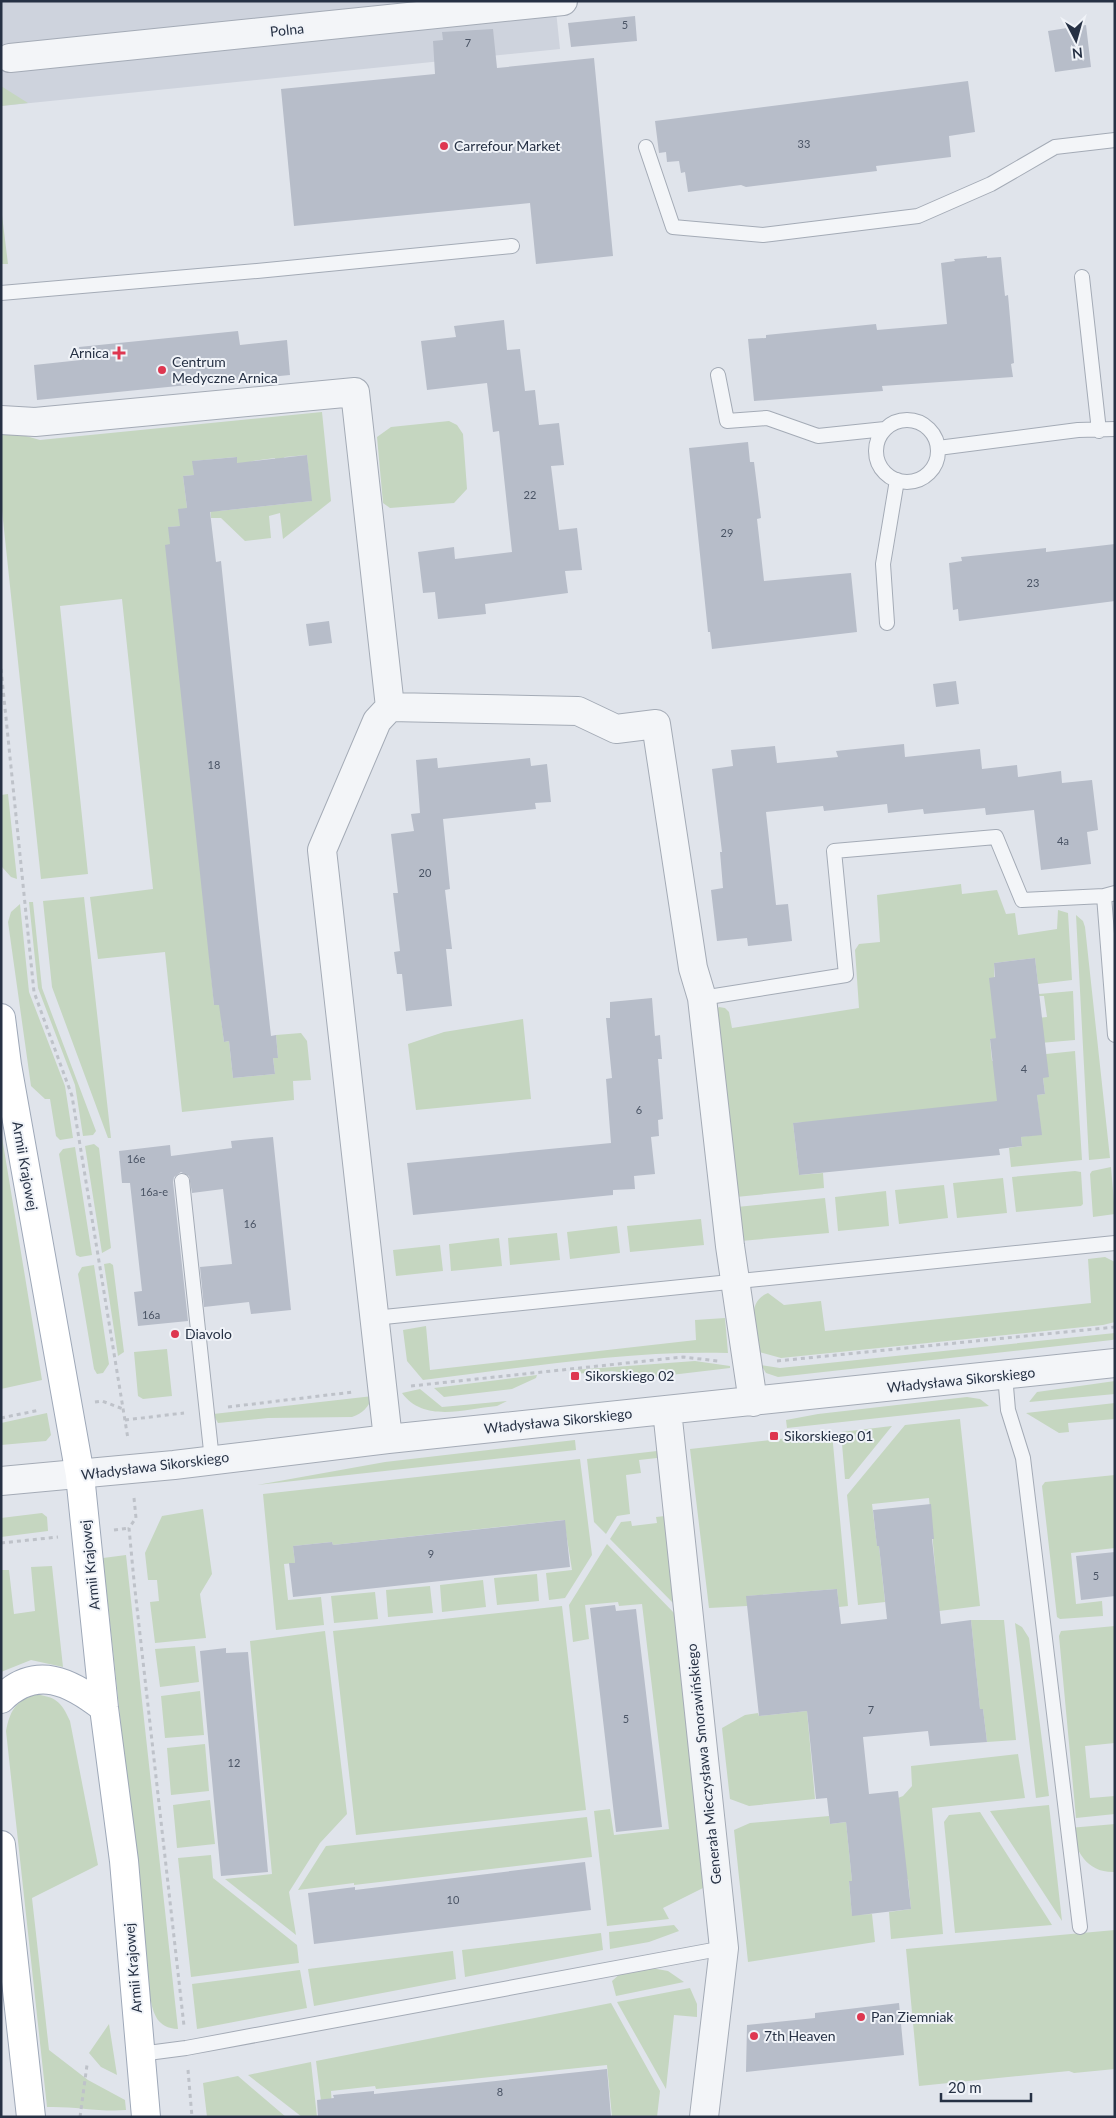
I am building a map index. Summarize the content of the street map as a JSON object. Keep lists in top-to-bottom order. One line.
{"streets":{"main road":["Armii Krajowej"],"street":["Polna","Władysława Sikorskiego","Generała Mieczysława Smorawińskiego"]},"crossings":[["Armii Krajowej","Władysława Sikorskiego"],["Władysława Sikorskiego","Generała Mieczysława Smorawińskiego"]],"places":{"other":["Carrefour Market","Centrum Medyczne Arnica","Diavolo","Pan Ziemniak","7th Heaven"],"health":["Arnica"],"transit":["Sikorskiego 02","Sikorskiego 01"]},"house_numbers":["5","7","33","22","29","23","18","4a","20","4","6","16e","16a-e","16","16a","9","5","7","5","12","10","8"],"scale_bar":"20 m","north":"bottom"}
